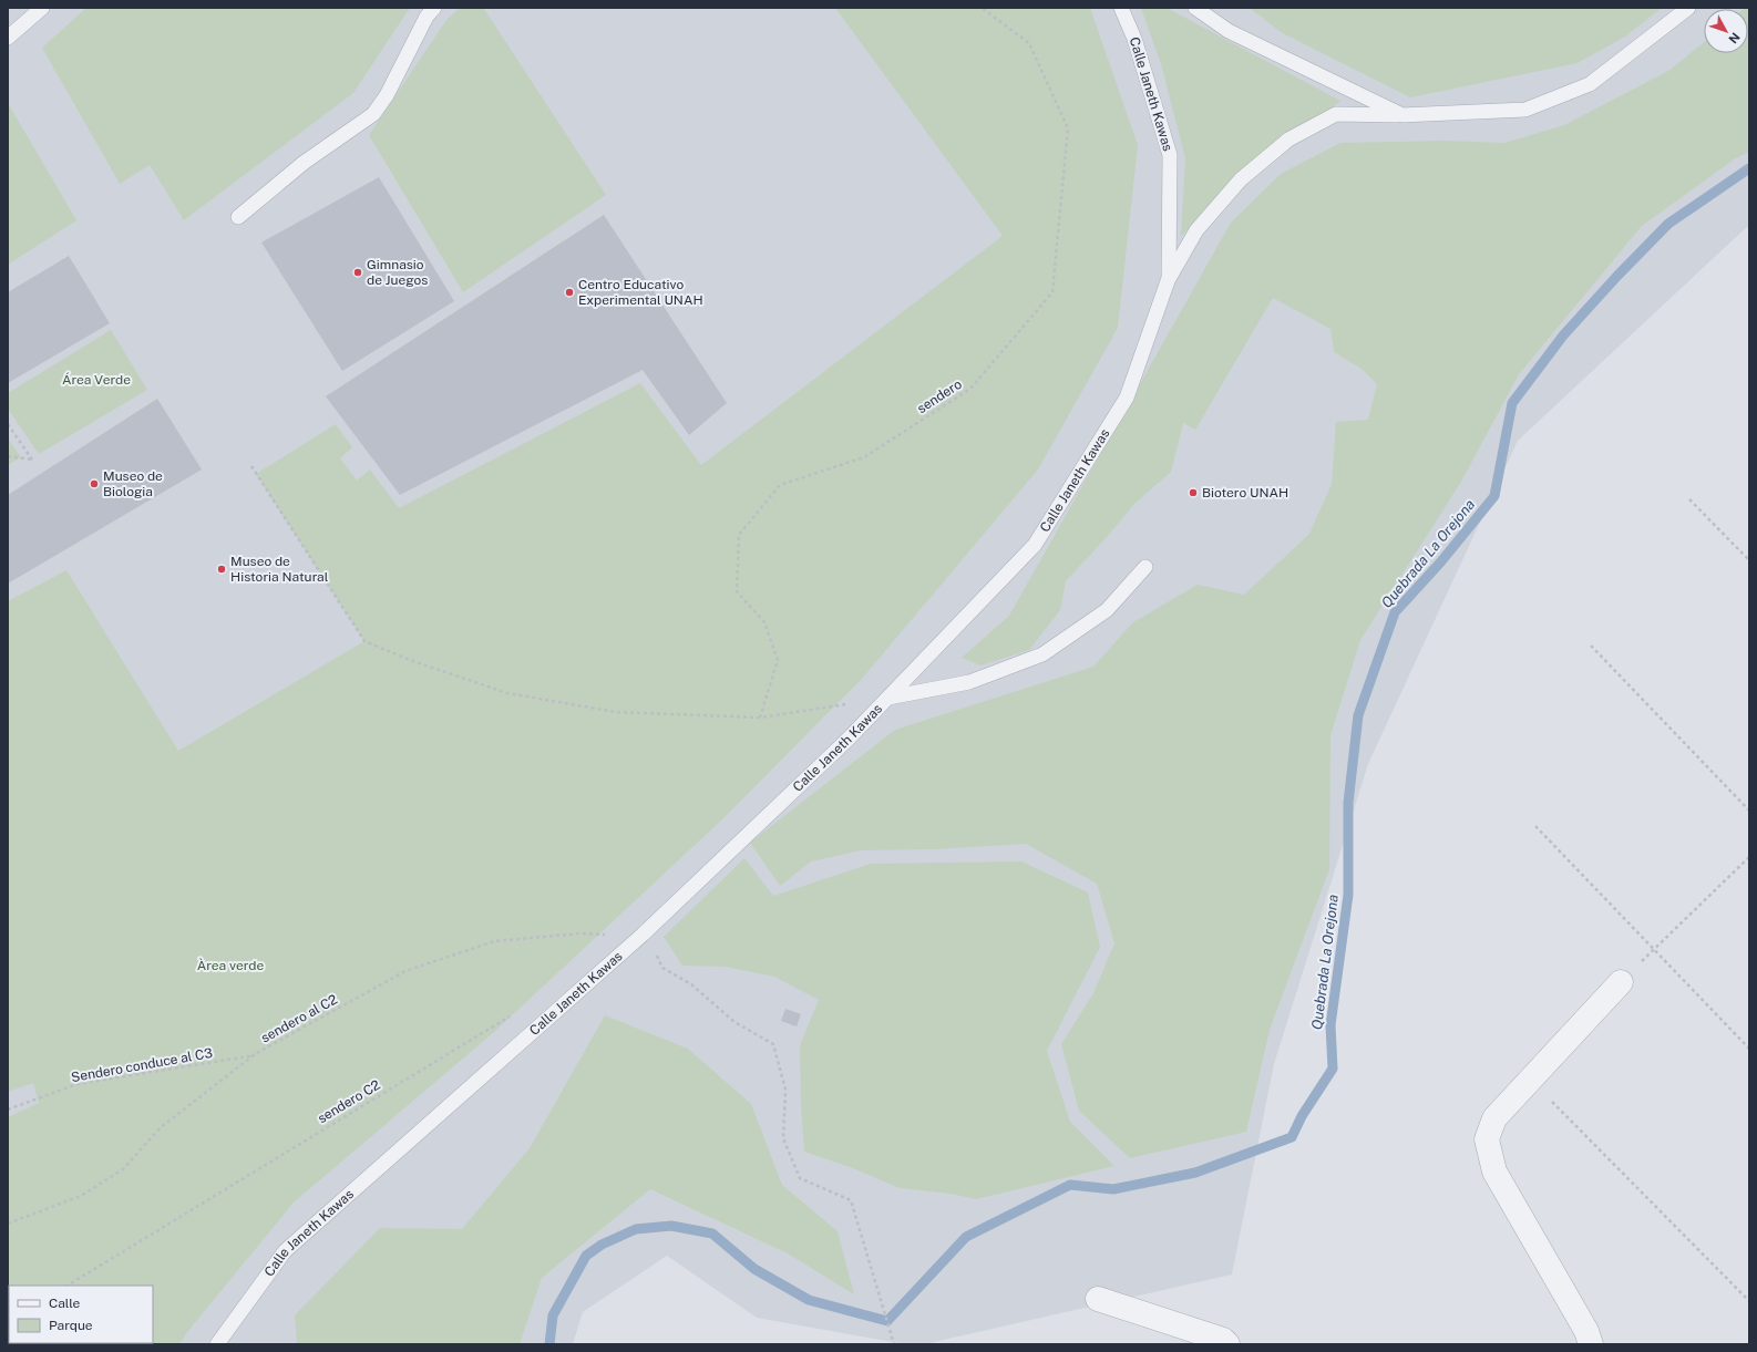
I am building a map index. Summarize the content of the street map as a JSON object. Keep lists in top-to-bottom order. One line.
{"streets":{"lane":["Calle Janeth Kawas"],"path":["sendero","sendero al C2","Sendero conduce al C3","sendero C2"]},"crossings":[["Calle Janeth Kawas","sendero al C2"],["sendero al C2","Sendero conduce al C3"]],"water":["Quebrada La Orejona"],"parks":["Área Verde","Àrea verde"],"places":["Gimnasio de Juegos","Centro Educativo Experimental UNAH","Museo de Biologia","Biotero UNAH","Museo de Historia Natural"],"legend":["Calle","Parque"],"north":"bottom right"}
